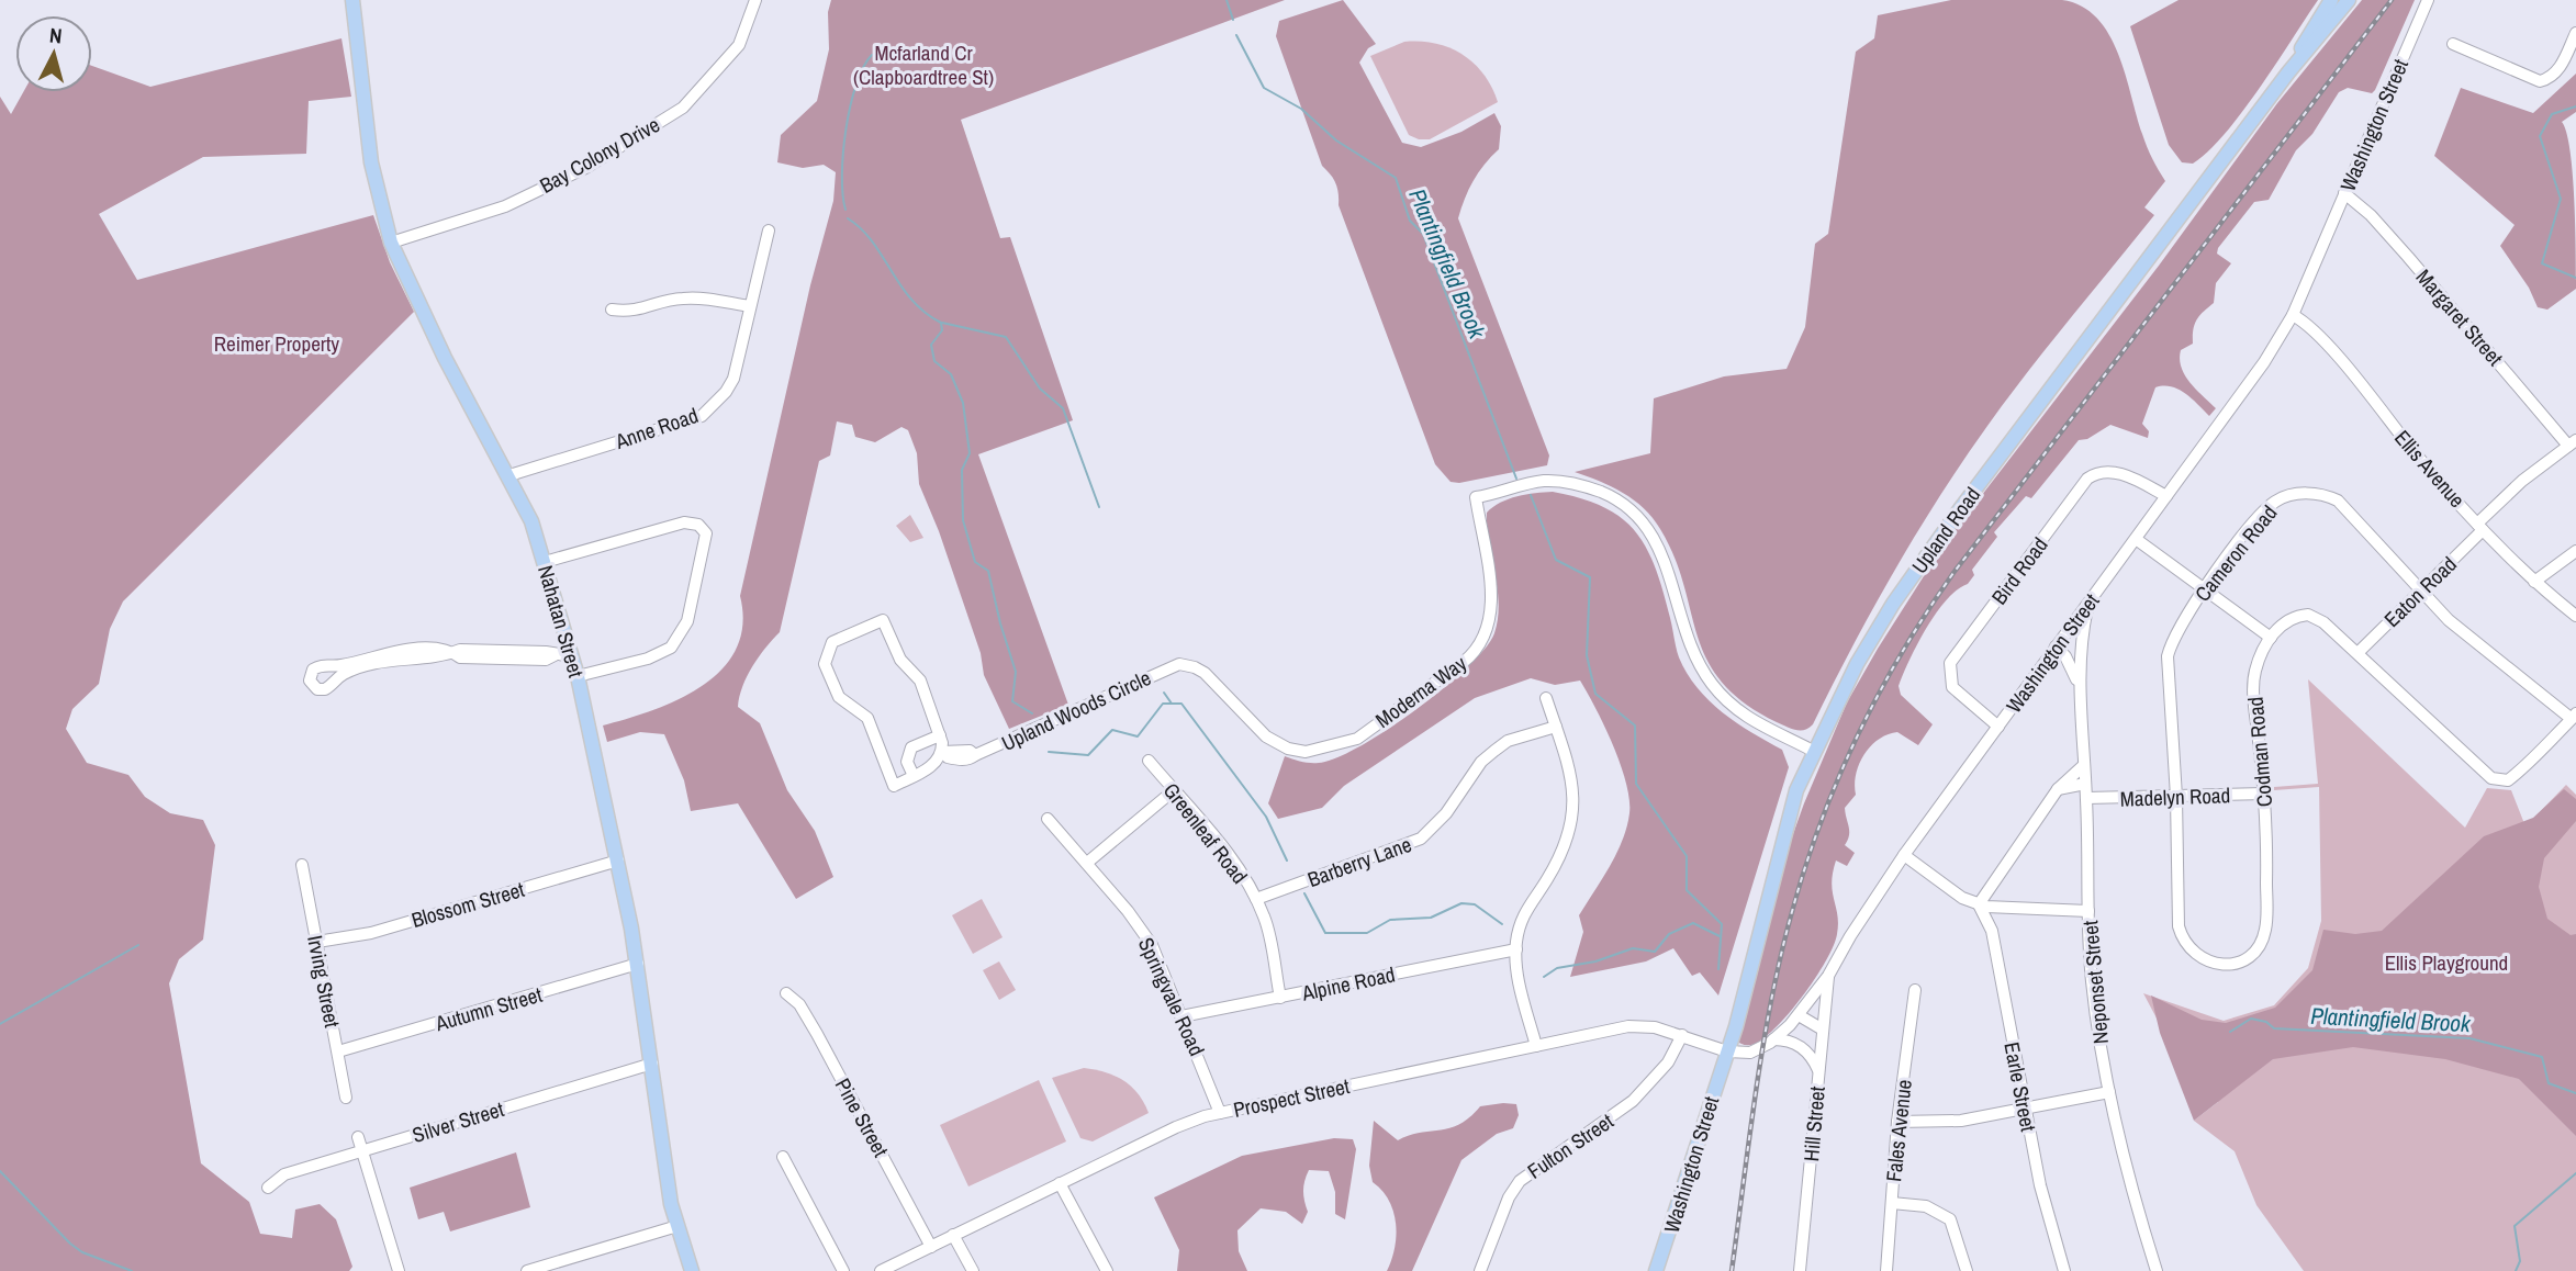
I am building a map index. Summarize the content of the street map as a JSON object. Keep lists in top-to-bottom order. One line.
{"streets":{"main road":["Washington Street","Upland Road","Nahatan Street"],"street":["Bay Colony Drive","Margaret Street","Anne Road","Ellis Avenue","Cameron Road","Bird Road","Eaton Road","Moderna Way","Upland Woods Circle","Codman Road","Madelyn Road","Greenleaf Road","Barberry Lane","Blossom Street","Irving Street","Neponset Street","Alpine Road","Springvale Road","Autumn Street","Earle Street","Prospect Street","Pine Street","Silver Street","Hill Street","Fales Avenue","Fulton Street"]},"crossings":[["Washington Street","Margaret Street"],["Washington Street","Ellis Avenue"],["Washington Street","Upland Road"],["Washington Street","Bird Road"],["Washington Street","Neponset Street"],["Washington Street","Prospect Street"],["Washington Street","Hill Street"],["Bay Colony Drive","Nahatan Street"],["Margaret Street","Eaton Road"],["Anne Road","Nahatan Street"],["Ellis Avenue","Eaton Road"],["Upland Road","Moderna Way"],["Upland Road","Prospect Street"],["Cameron Road","Eaton Road"],["Cameron Road","Codman Road"],["Cameron Road","Madelyn Road"],["Nahatan Street","Blossom Street"],["Nahatan Street","Autumn Street"],["Nahatan Street","Silver Street"],["Moderna Way","Upland Woods Circle"],["Codman Road","Madelyn Road"],["Madelyn Road","Neponset Street"],["Greenleaf Road","Barberry Lane"],["Greenleaf Road","Alpine Road"],["Blossom Street","Irving Street"],["Irving Street","Autumn Street"],["Alpine Road","Springvale Road"],["Springvale Road","Prospect Street"],["Prospect Street","Pine Street"],["Prospect Street","Fulton Street"]],"water":["Plantingfield Brook"],"parks":["Mcfarland Cr (Clapboardtree St)","Reimer Property","Ellis Playground"],"north":"top"}
